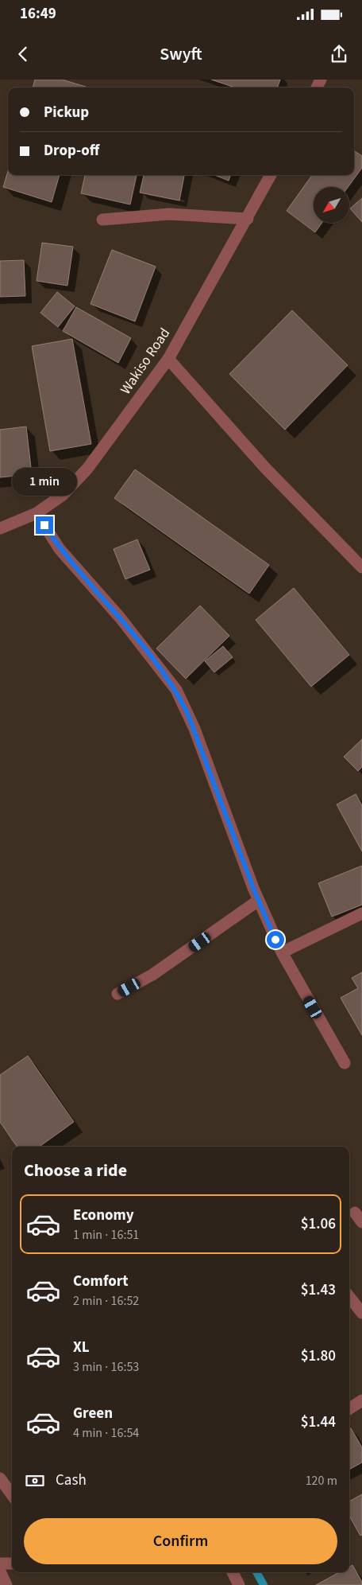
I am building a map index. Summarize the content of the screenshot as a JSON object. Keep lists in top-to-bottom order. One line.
{"streets":{"street":["Wakiso Road"]},"north":"bottom left","page":{"status":"16:49","header":"Swyft","banner":["Pickup","Drop-off"],"bubble":"1 min","heading":"Choose a ride","list":[{"name":"Economy","note":"1 min · 16:51","value":"$1.06"},{"name":"Comfort","note":"2 min · 16:52","value":"$1.43"},{"name":"XL","note":"3 min · 16:53","value":"$1.80"},{"name":"Green","note":"4 min · 16:54","value":"$1.44"}],"pay":["Cash","120 m"],"buttons":"Confirm"}}
